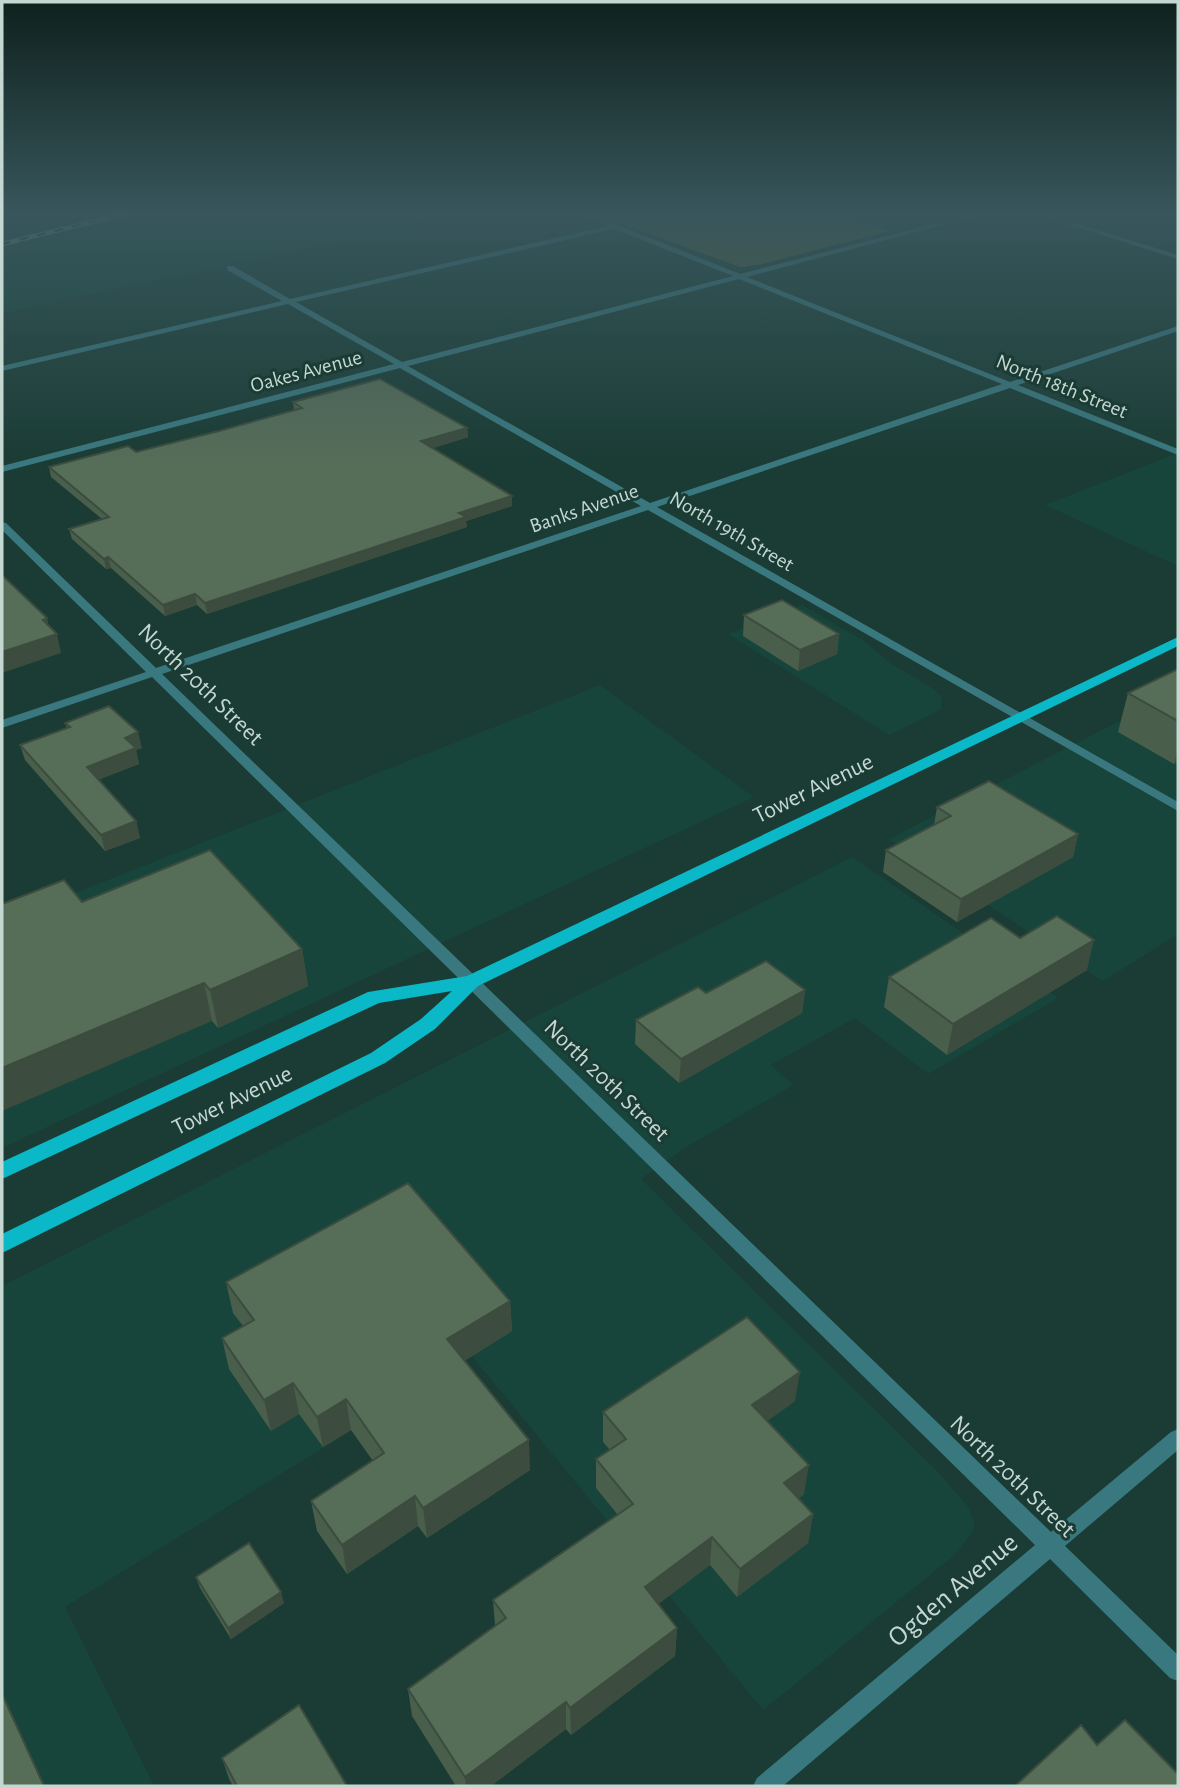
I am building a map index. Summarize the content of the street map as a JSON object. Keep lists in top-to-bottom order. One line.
{"streets":{"main road":["Tower Avenue"],"street":["Oakes Avenue","North 18th Street","Banks Avenue","North 19th Street","North 20th Street","Ogden Avenue"]},"crossings":[["Oakes Avenue","North 19th Street"],["North 18th Street","Banks Avenue"],["Banks Avenue","North 19th Street"],["Banks Avenue","North 20th Street"],["North 19th Street","Tower Avenue"],["North 20th Street","Tower Avenue"],["North 20th Street","Ogden Avenue"]]}
